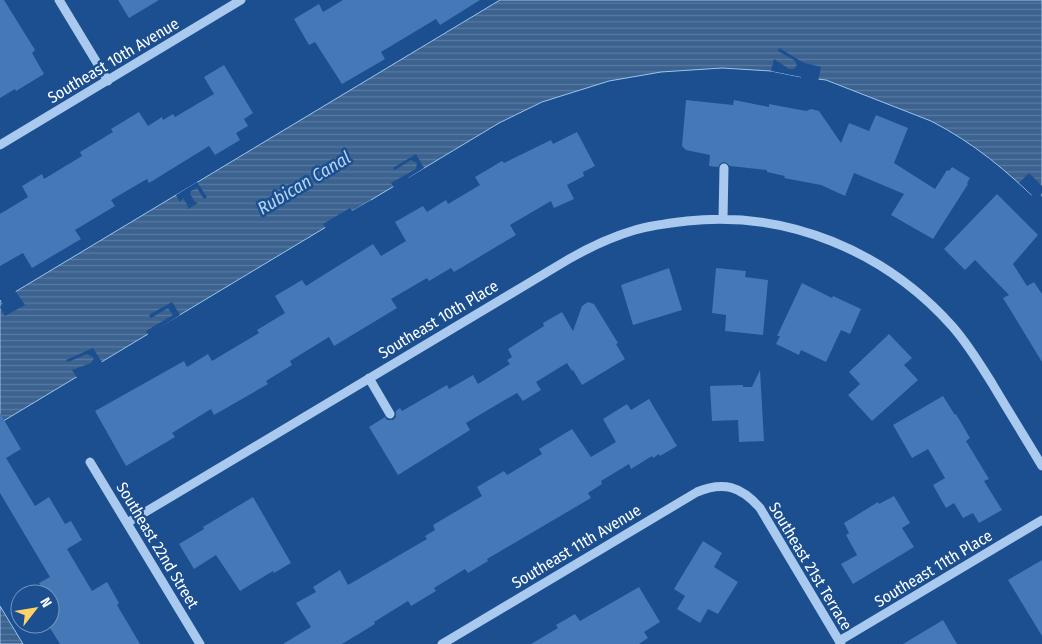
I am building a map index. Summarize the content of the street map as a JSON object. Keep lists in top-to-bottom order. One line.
{"streets":{"street":["Southeast 10th Avenue","Southeast 10th Place","Southeast 22nd Street","Southeast 11th Avenue","Southeast 21st Terrace","Southeast 11th Place"]},"crossings":[["Southeast 10th Place","Southeast 22nd Street"],["Southeast 11th Avenue","Southeast 21st Terrace"],["Southeast 21st Terrace","Southeast 11th Place"]],"water":["Rubican Canal"],"north":"top right"}
